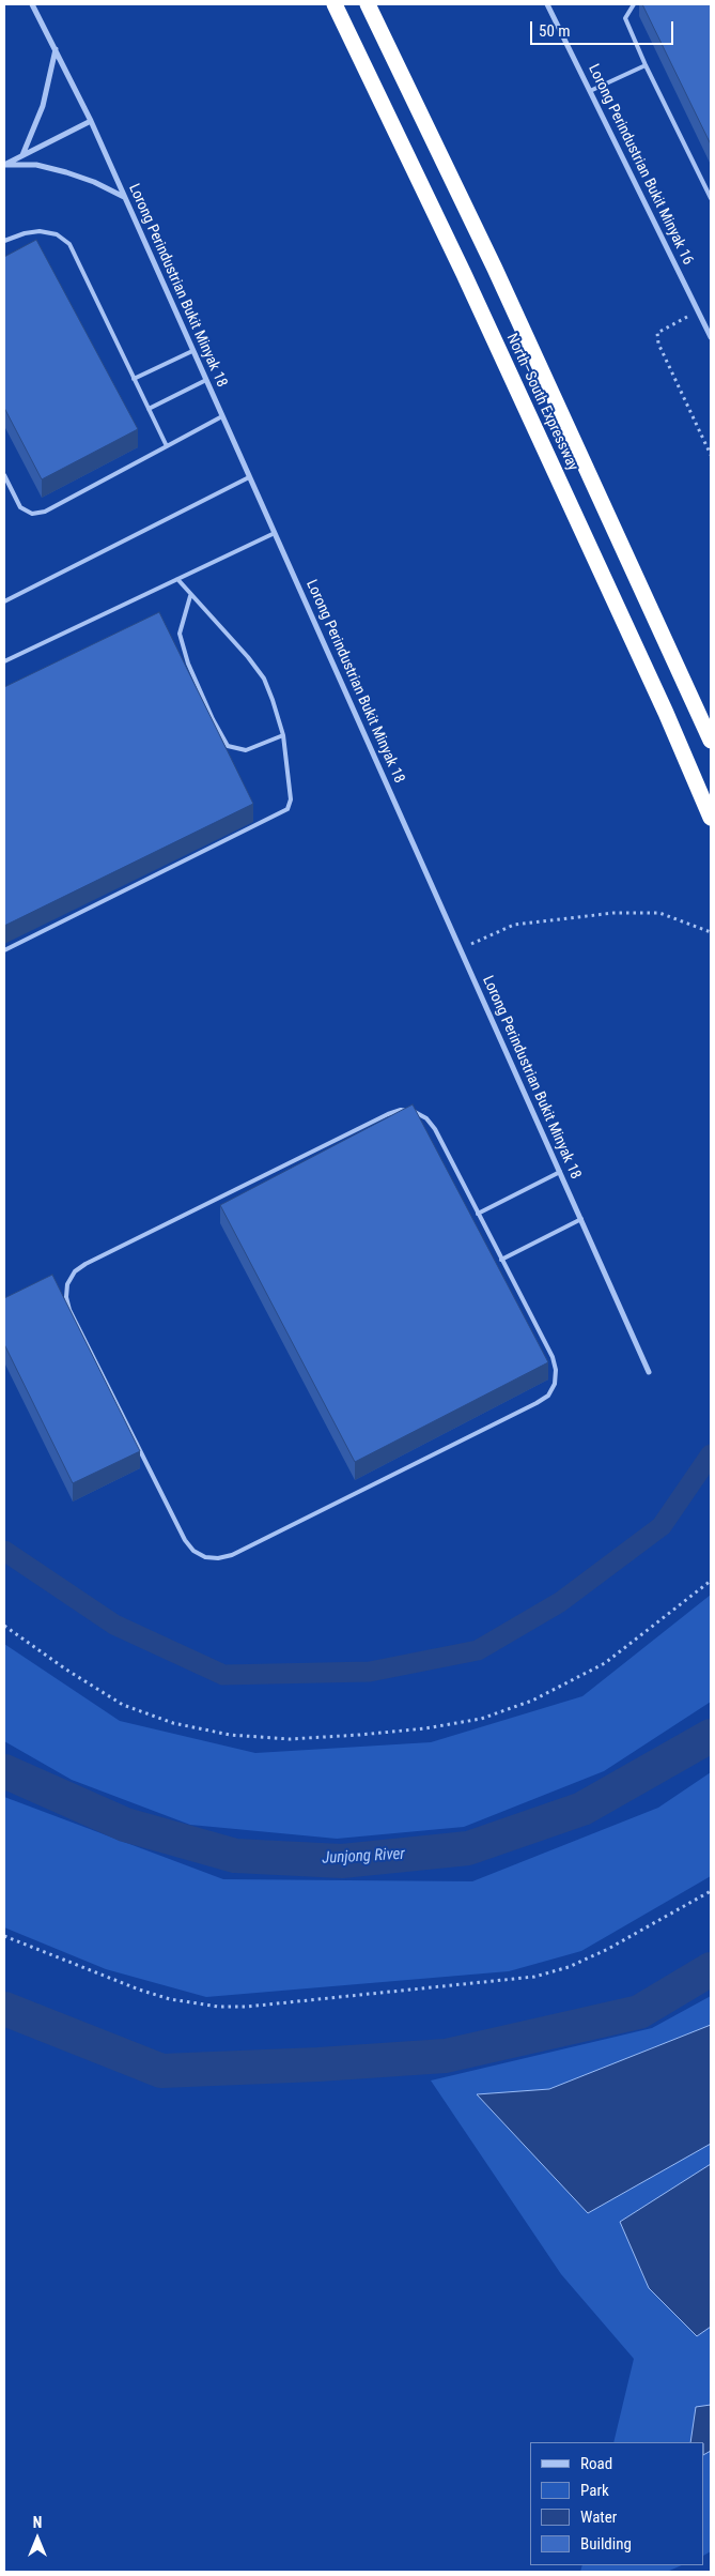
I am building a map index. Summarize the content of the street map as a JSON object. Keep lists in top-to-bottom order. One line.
{"streets":{"highway":["North–South Expressway"],"street":["Lorong Perindustrian Bukit Minyak 16","Lorong Perindustrian Bukit Minyak 18"]},"water":["Junjong River"],"legend":["Road","Park","Water","Building"],"scale_bar":"50 m","north":"top"}
